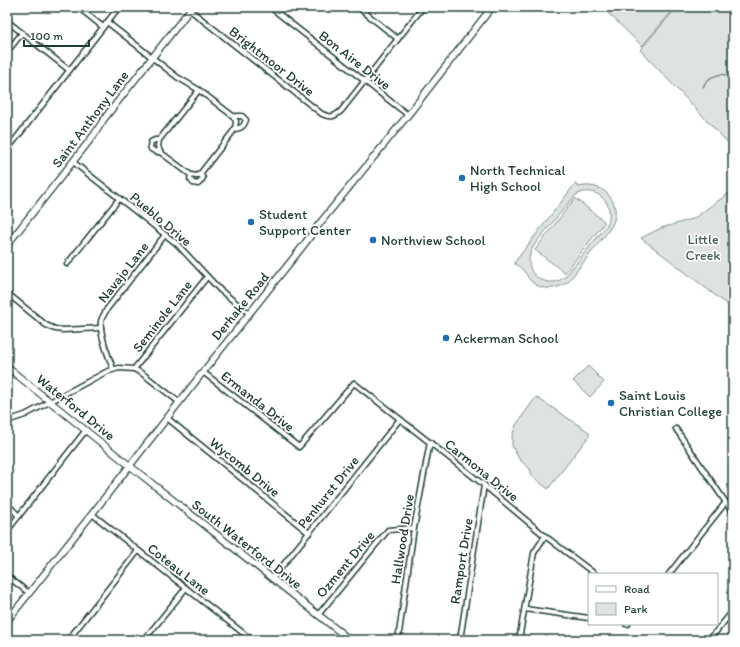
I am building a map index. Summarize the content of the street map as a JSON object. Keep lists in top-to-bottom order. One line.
{"streets":{"street":["Bon Aire Drive","Brightmoor Drive","Saint Anthony Lane","Pueblo Drive","Navajo Lane","Derhake Road","Seminole Lane","Ermanda Drive","Waterford Drive","Wycomb Drive","Carmona Drive","Penhurst Drive","Hallwood Drive","South Waterford Drive","Ramport Drive","Ozment Drive","Coteau Lane"]},"crossings":[["Bon Aire Drive","Brightmoor Drive"],["Bon Aire Drive","Derhake Road"],["Brightmoor Drive","Saint Anthony Lane"],["Saint Anthony Lane","Pueblo Drive"],["Pueblo Drive","Navajo Lane"],["Pueblo Drive","Derhake Road"],["Pueblo Drive","Seminole Lane"],["Derhake Road","Ermanda Drive"],["Derhake Road","Waterford Drive"],["Derhake Road","Wycomb Drive"],["Derhake Road","South Waterford Drive"],["Derhake Road","Coteau Lane"],["Ermanda Drive","Carmona Drive"],["Waterford Drive","South Waterford Drive"],["Wycomb Drive","Penhurst Drive"],["Carmona Drive","Penhurst Drive"],["Carmona Drive","Hallwood Drive"],["Carmona Drive","Ramport Drive"],["Penhurst Drive","South Waterford Drive"],["Hallwood Drive","Ozment Drive"],["South Waterford Drive","Ozment Drive"]],"parks":["Little Creek"],"places":["North Technical High School","Student Support Center","Northview School","Ackerman School","Saint Louis Christian College"],"legend":["Road","Park"],"scale_bar":"100 m"}
